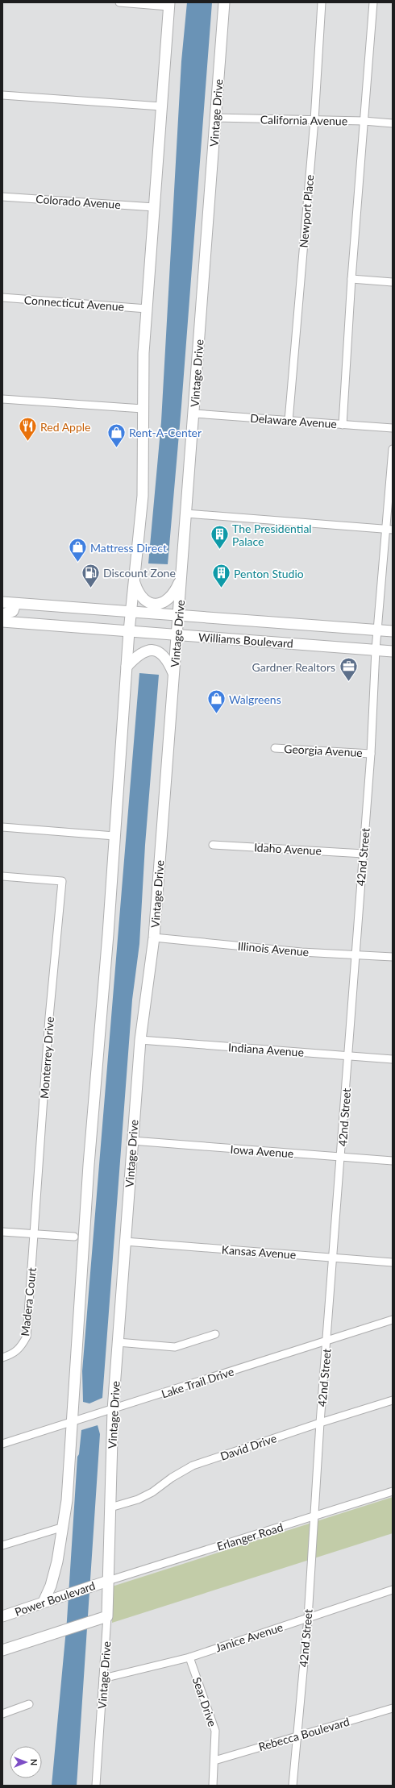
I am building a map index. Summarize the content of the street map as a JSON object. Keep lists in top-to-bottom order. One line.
{"streets":{"street":["Vintage Drive","California Avenue","Colorado Avenue","Newport Place","Connecticut Avenue","Delaware Avenue","Williams Boulevard","Georgia Avenue","Idaho Avenue","42nd Street","Illinois Avenue","Indiana Avenue","Monterrey Drive","Iowa Avenue","Kansas Avenue","Madera Court","Lake Trail Drive","David Drive","Erlanger Road","Power Boulevard","Janice Avenue","Sear Drive","Rebecca Boulevard"]},"crossings":[["Vintage Drive","California Avenue"],["Vintage Drive","Delaware Avenue"],["Vintage Drive","Williams Boulevard"],["Vintage Drive","Illinois Avenue"],["Vintage Drive","Indiana Avenue"],["Vintage Drive","Iowa Avenue"],["Vintage Drive","Kansas Avenue"],["Vintage Drive","Lake Trail Drive"],["Vintage Drive","David Drive"],["Vintage Drive","Erlanger Road"],["Vintage Drive","Power Boulevard"],["Vintage Drive","Janice Avenue"],["California Avenue","Newport Place"],["Newport Place","Delaware Avenue"],["Williams Boulevard","42nd Street"],["Georgia Avenue","42nd Street"],["Idaho Avenue","42nd Street"],["42nd Street","Illinois Avenue"],["42nd Street","Indiana Avenue"],["42nd Street","Iowa Avenue"],["42nd Street","Kansas Avenue"],["42nd Street","Lake Trail Drive"],["42nd Street","David Drive"],["42nd Street","Erlanger Road"],["42nd Street","Janice Avenue"],["42nd Street","Rebecca Boulevard"],["Monterrey Drive","Madera Court"],["Erlanger Road","Power Boulevard"],["Janice Avenue","Sear Drive"],["Sear Drive","Rebecca Boulevard"]],"places":{"restaurant":["Red Apple"],"shop":["Rent-A-Center","Mattress Direct","Walgreens"],"building":["The Presidential Palace","Penton Studio"],"fuel station":["Discount Zone"],"office":["Gardner Realtors"]},"north":"right"}
